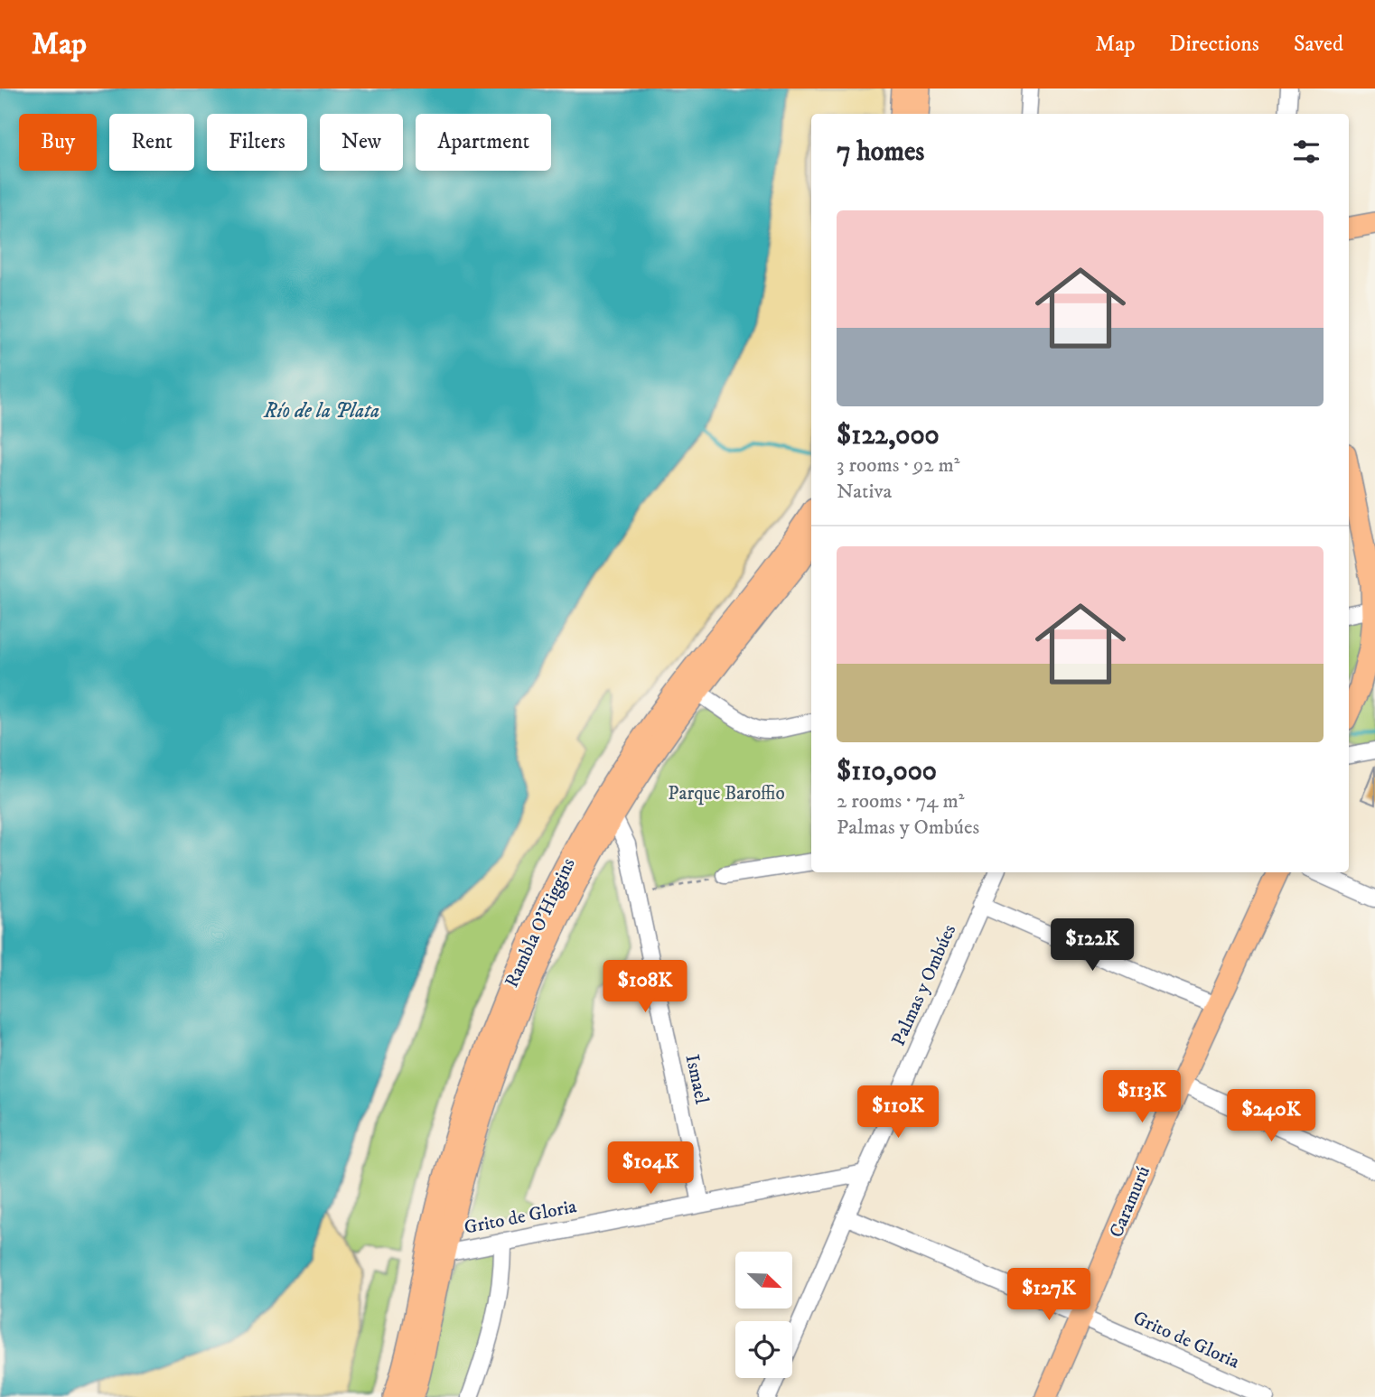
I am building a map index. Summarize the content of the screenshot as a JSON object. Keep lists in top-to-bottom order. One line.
{"streets":{"main road":["Rambla O'Higgins","Caramurú"],"street":["Palmas y Ombúes","Ismael","Grito de Gloria"]},"crossings":[["Rambla O'Higgins","Ismael"],["Rambla O'Higgins","Grito de Gloria"],["Palmas y Ombúes","Grito de Gloria"],["Ismael","Grito de Gloria"],["Caramurú","Grito de Gloria"]],"water":["Río de la Plata"],"parks":["Parque Baroffio"],"north":"bottom right","page":{"header":"Map","nav":["Map","Directions","Saved"],"chip":["Buy","Rent","Filters","New","Apartment"],"heading":"7 homes","list":[{"name":"$122,000","note":"3 rooms · 92 m² · Nativa"},{"name":"$110,000","note":"2 rooms · 74 m² · Palmas y Ombúes"}],"price":["$122K","$108K","$113K","$110K","$240K","$104K","$127K"]}}
